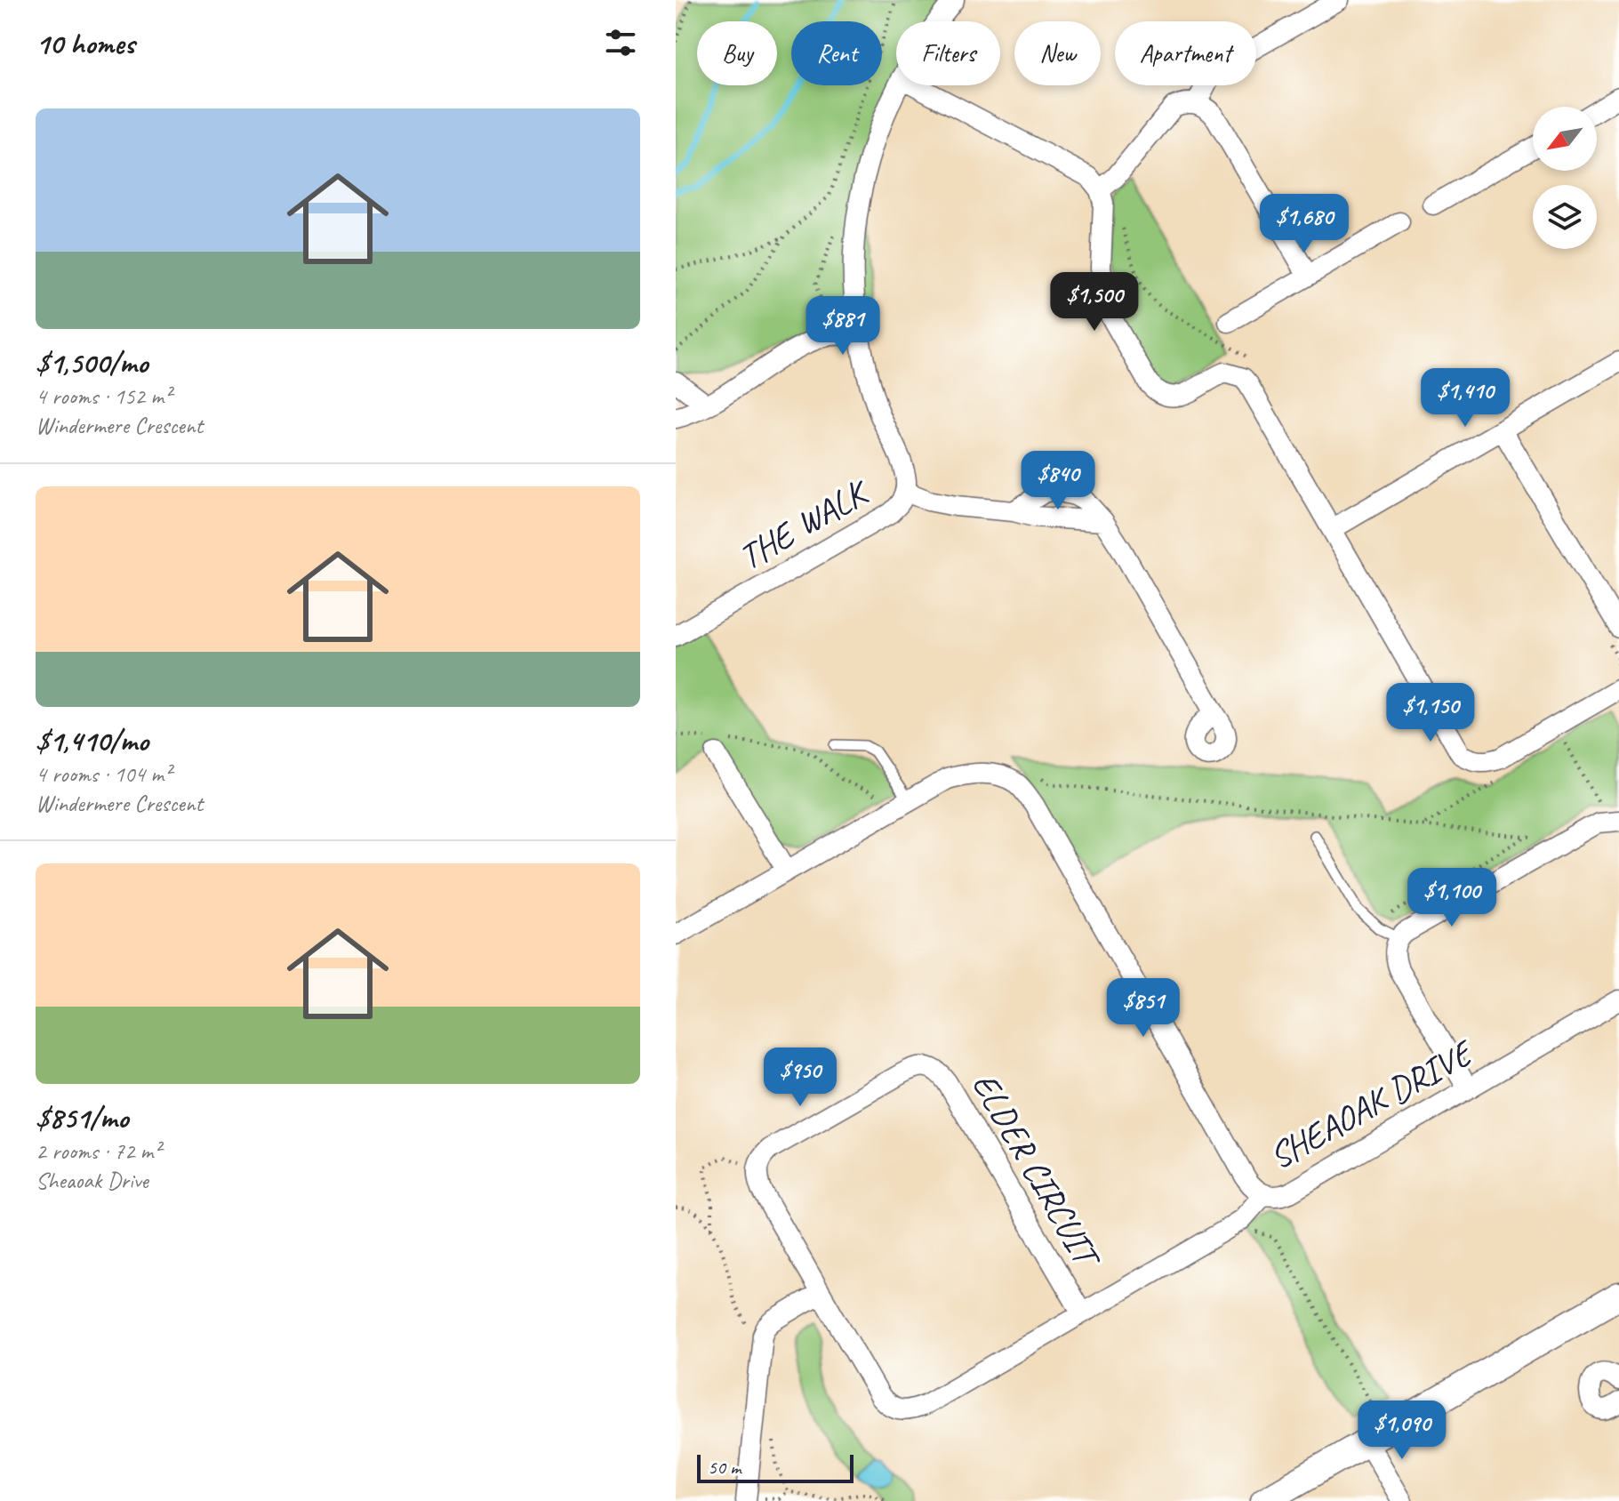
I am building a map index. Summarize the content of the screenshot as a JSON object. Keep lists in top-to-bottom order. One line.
{"streets":{"street":["THE WALK","SHEAOAK DRIVE","ELDER CIRCUIT"]},"crossings":[["SHEAOAK DRIVE","ELDER CIRCUIT"]],"scale_bar":"50 m","north":"bottom left","page":{"heading":"10 homes","chip":["Buy","Rent","Filters","New","Apartment"],"list":[{"name":"$1,500/mo","note":"4 rooms · 152 m² · Windermere Crescent"},{"name":"$1,410/mo","note":"4 rooms · 104 m² · Windermere Crescent"},{"name":"$851/mo","note":"2 rooms · 72 m² · Sheaoak Drive"}],"price":["$1,680","$1,500","$881","$1,410","$840","$1,150","$1,100","$851","$950","$1,090"],"scale":"50 m"}}
